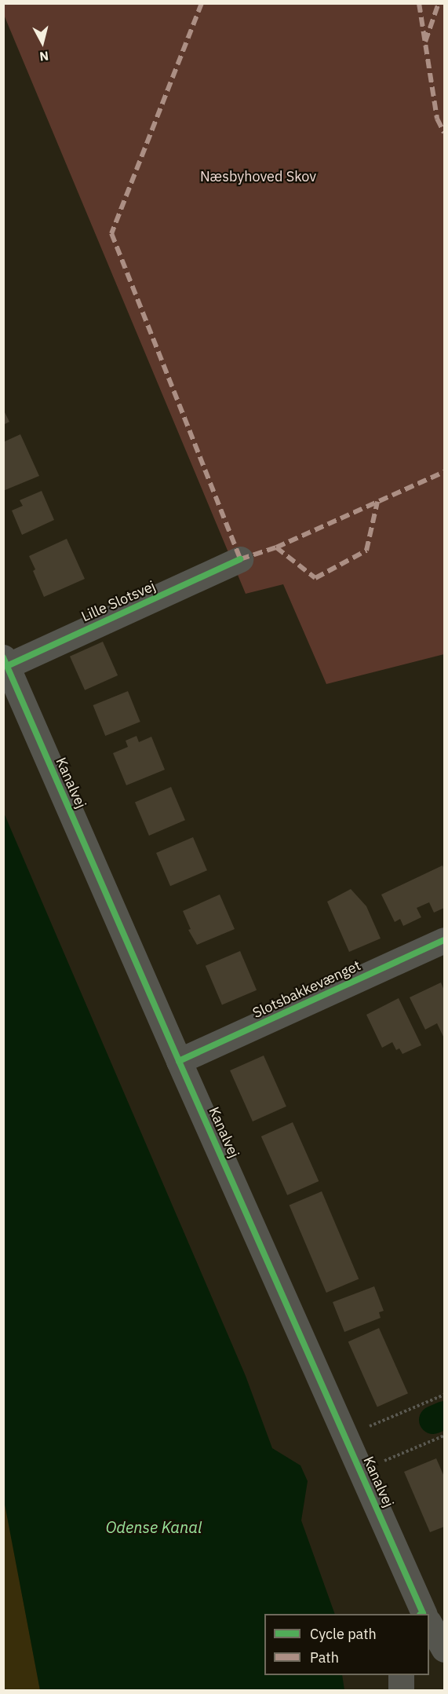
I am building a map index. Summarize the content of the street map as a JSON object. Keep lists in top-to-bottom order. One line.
{"streets":{"street":["Lille Slotsvej","Kanalvej","Slotsbakkevænget"]},"crossings":[["Lille Slotsvej","Kanalvej"],["Kanalvej","Slotsbakkevænget"]],"water":["Odense Kanal"],"parks":["Næsbyhoved Skov"],"legend":["Cycle path","Path"],"north":"bottom"}
